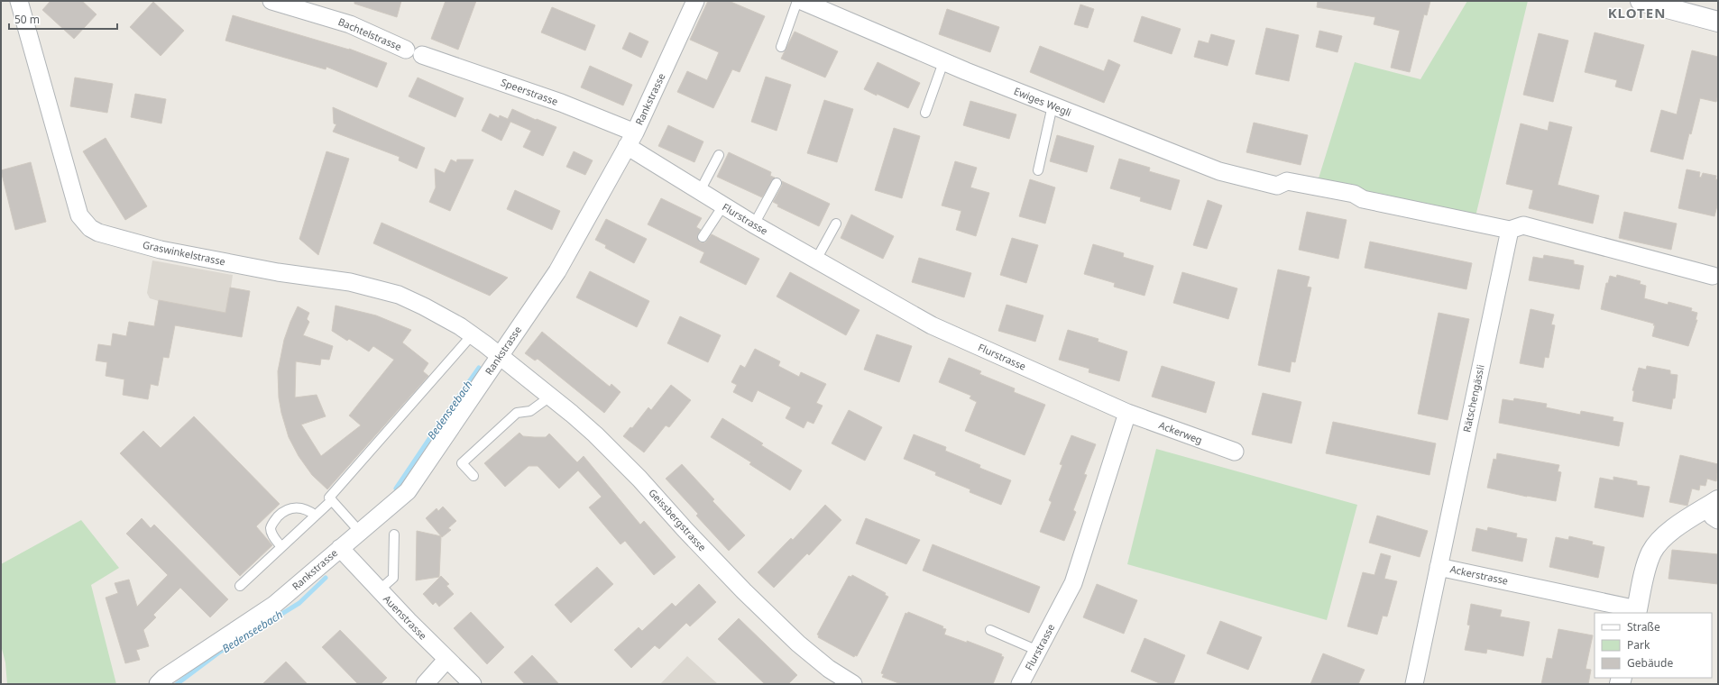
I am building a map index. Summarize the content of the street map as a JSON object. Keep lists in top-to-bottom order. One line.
{"streets":{"street":["Bachtelstrasse","Speerstrasse","Rankstrasse","Ewiges Wegli","Flurstrasse","Graswinkelstrasse","Rätschengässli","Ackerweg","Geissbergstrasse","Ackerstrasse","Auenstrasse"]},"crossings":[["Speerstrasse","Rankstrasse"],["Speerstrasse","Flurstrasse"],["Rankstrasse","Flurstrasse"],["Rankstrasse","Graswinkelstrasse"],["Rankstrasse","Geissbergstrasse"],["Rankstrasse","Auenstrasse"],["Ewiges Wegli","Rätschengässli"],["Flurstrasse","Ackerweg"],["Graswinkelstrasse","Geissbergstrasse"],["Rätschengässli","Ackerstrasse"]],"districts":["KLOTEN"],"water":["Bedenseebach"],"legend":["Straße","Park","Gebäude"],"scale_bar":"50 m"}
